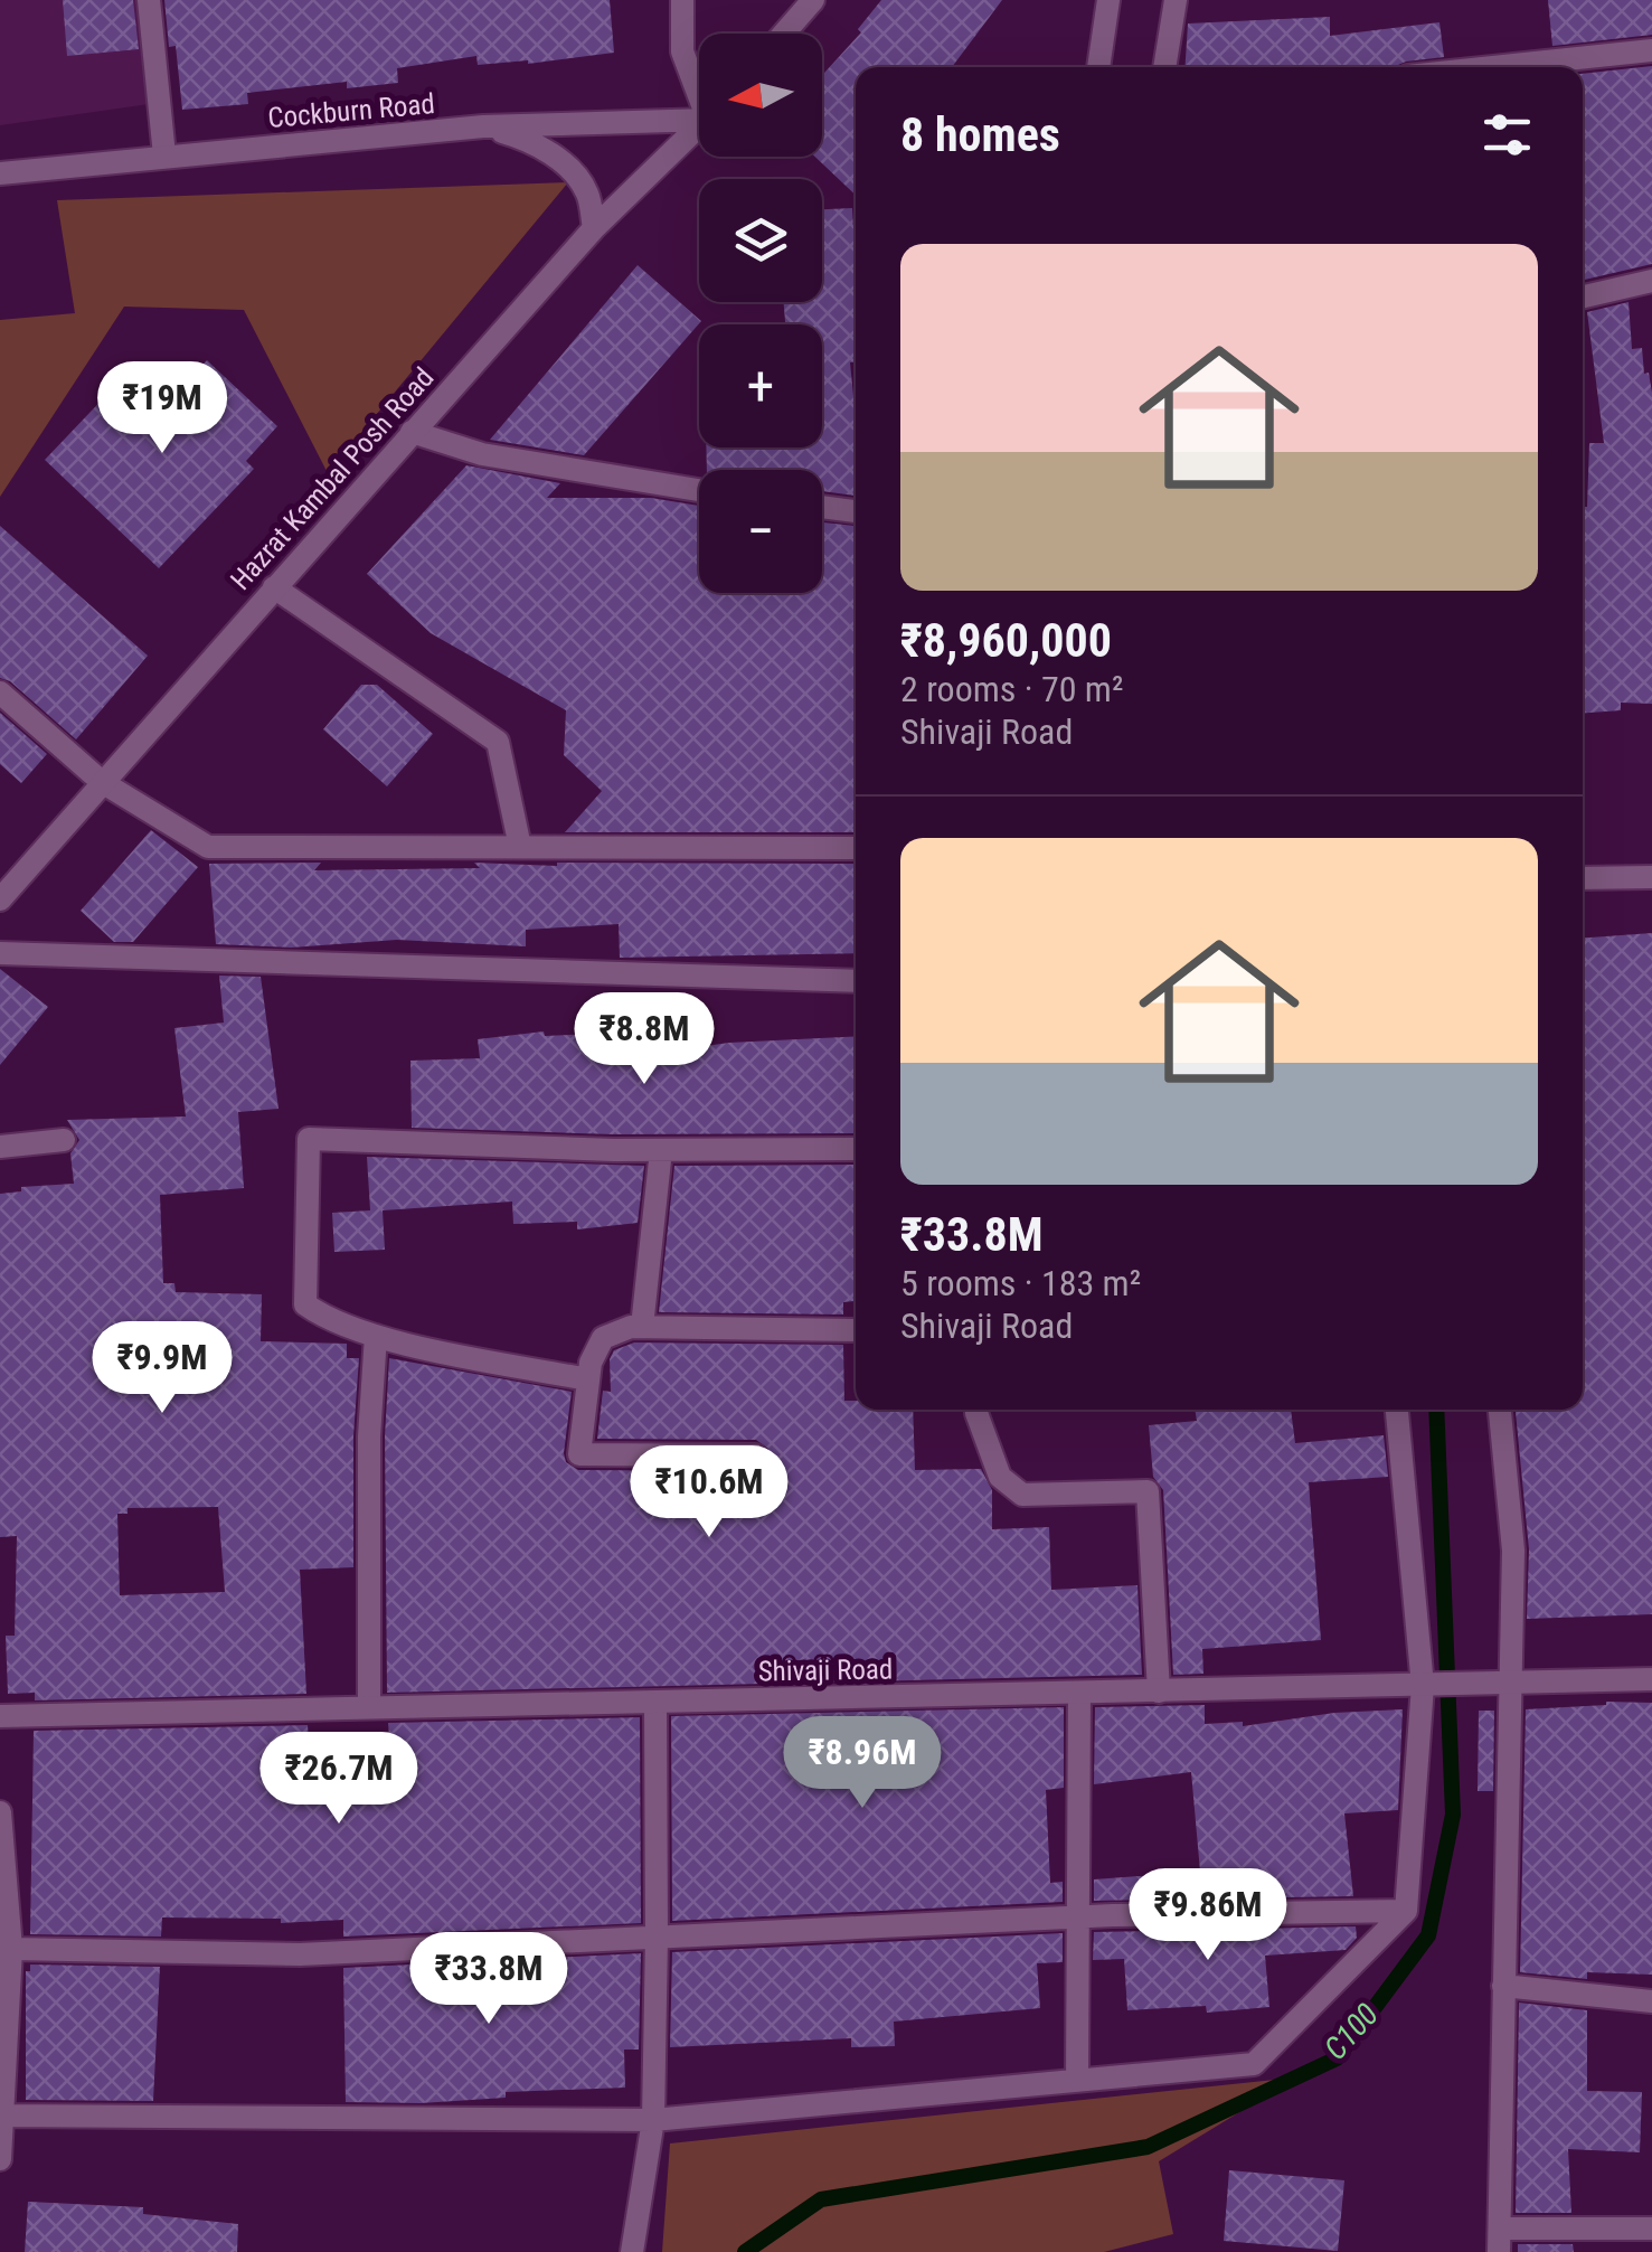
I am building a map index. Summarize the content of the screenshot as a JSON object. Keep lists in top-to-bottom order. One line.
{"streets":{"street":["Cockburn Road","Hazrat Kambal Posh Road","Shivaji Road"]},"water":["C100"],"north":"left","page":{"map_buttons":["+","−"],"heading":"8 homes","list":[{"name":"₹8,960,000","note":"2 rooms · 70 m² · Shivaji Road"},{"name":"₹33.8M","note":"5 rooms · 183 m² · Shivaji Road"}],"price":["₹19M","₹8.8M","₹9.9M","₹10.6M","₹8.96M","₹26.7M","₹9.86M","₹33.8M"]}}
